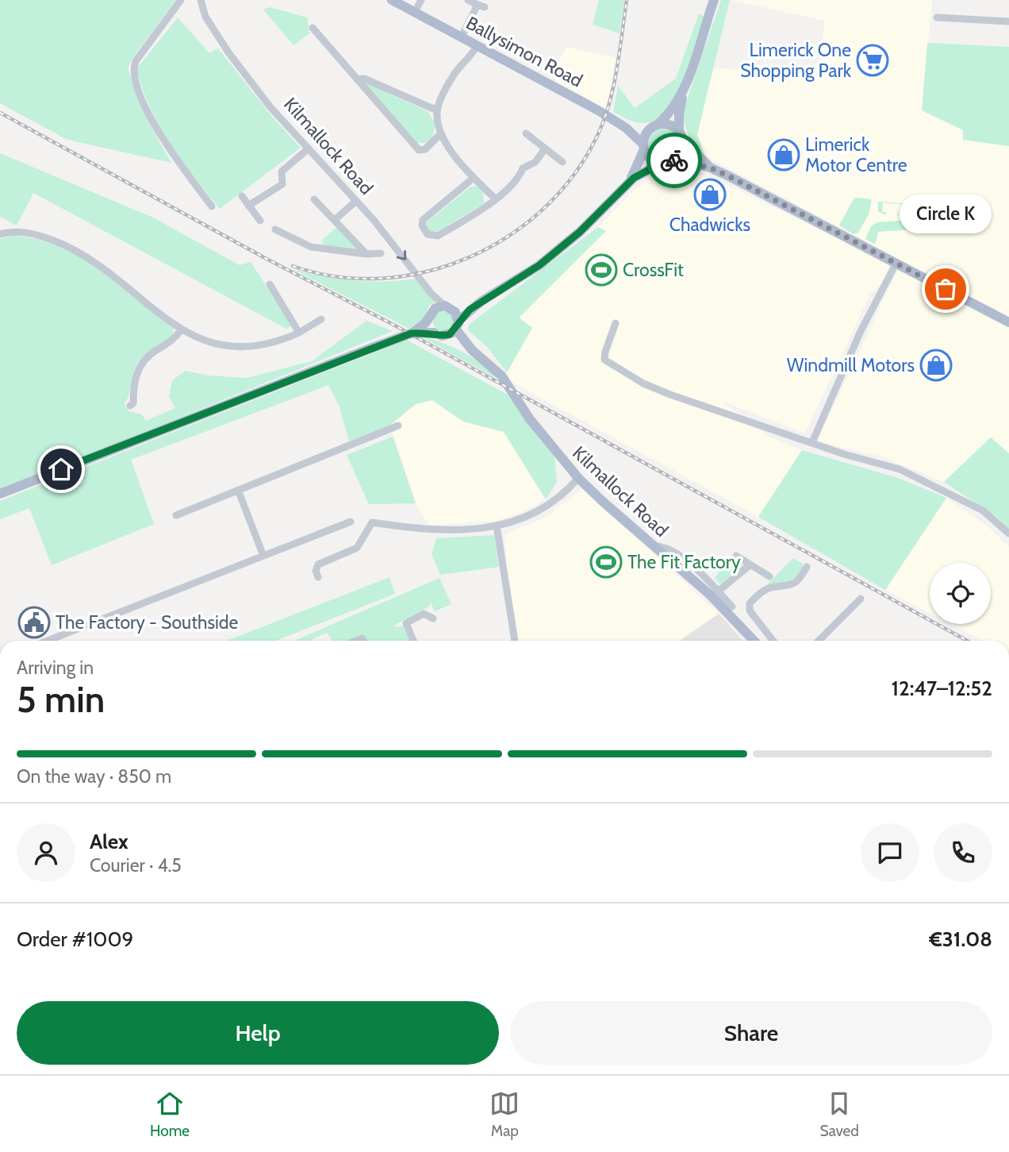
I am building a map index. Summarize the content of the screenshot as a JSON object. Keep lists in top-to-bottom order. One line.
{"streets":{"main road":["Ballysimon Road","Kilmallock Road"]},"places":{"supermarket":["Limerick One Shopping Park"],"shop":["Limerick Motor Centre","Chadwicks","Windmill Motors"],"sports":["CrossFit","The Fit Factory"],"other":["Circle K"],"public building":["The Factory - Southside"]},"page":{"bubble":"Circle K","heading":["5 min","Arriving in","12:47–12:52"],"panel":["Alex","Courier · 4.5","Order #1009","€31.08"],"bar":"On the way · 850 m","buttons":["Help","Share"],"tabs":["Home","Map","Saved"]}}
